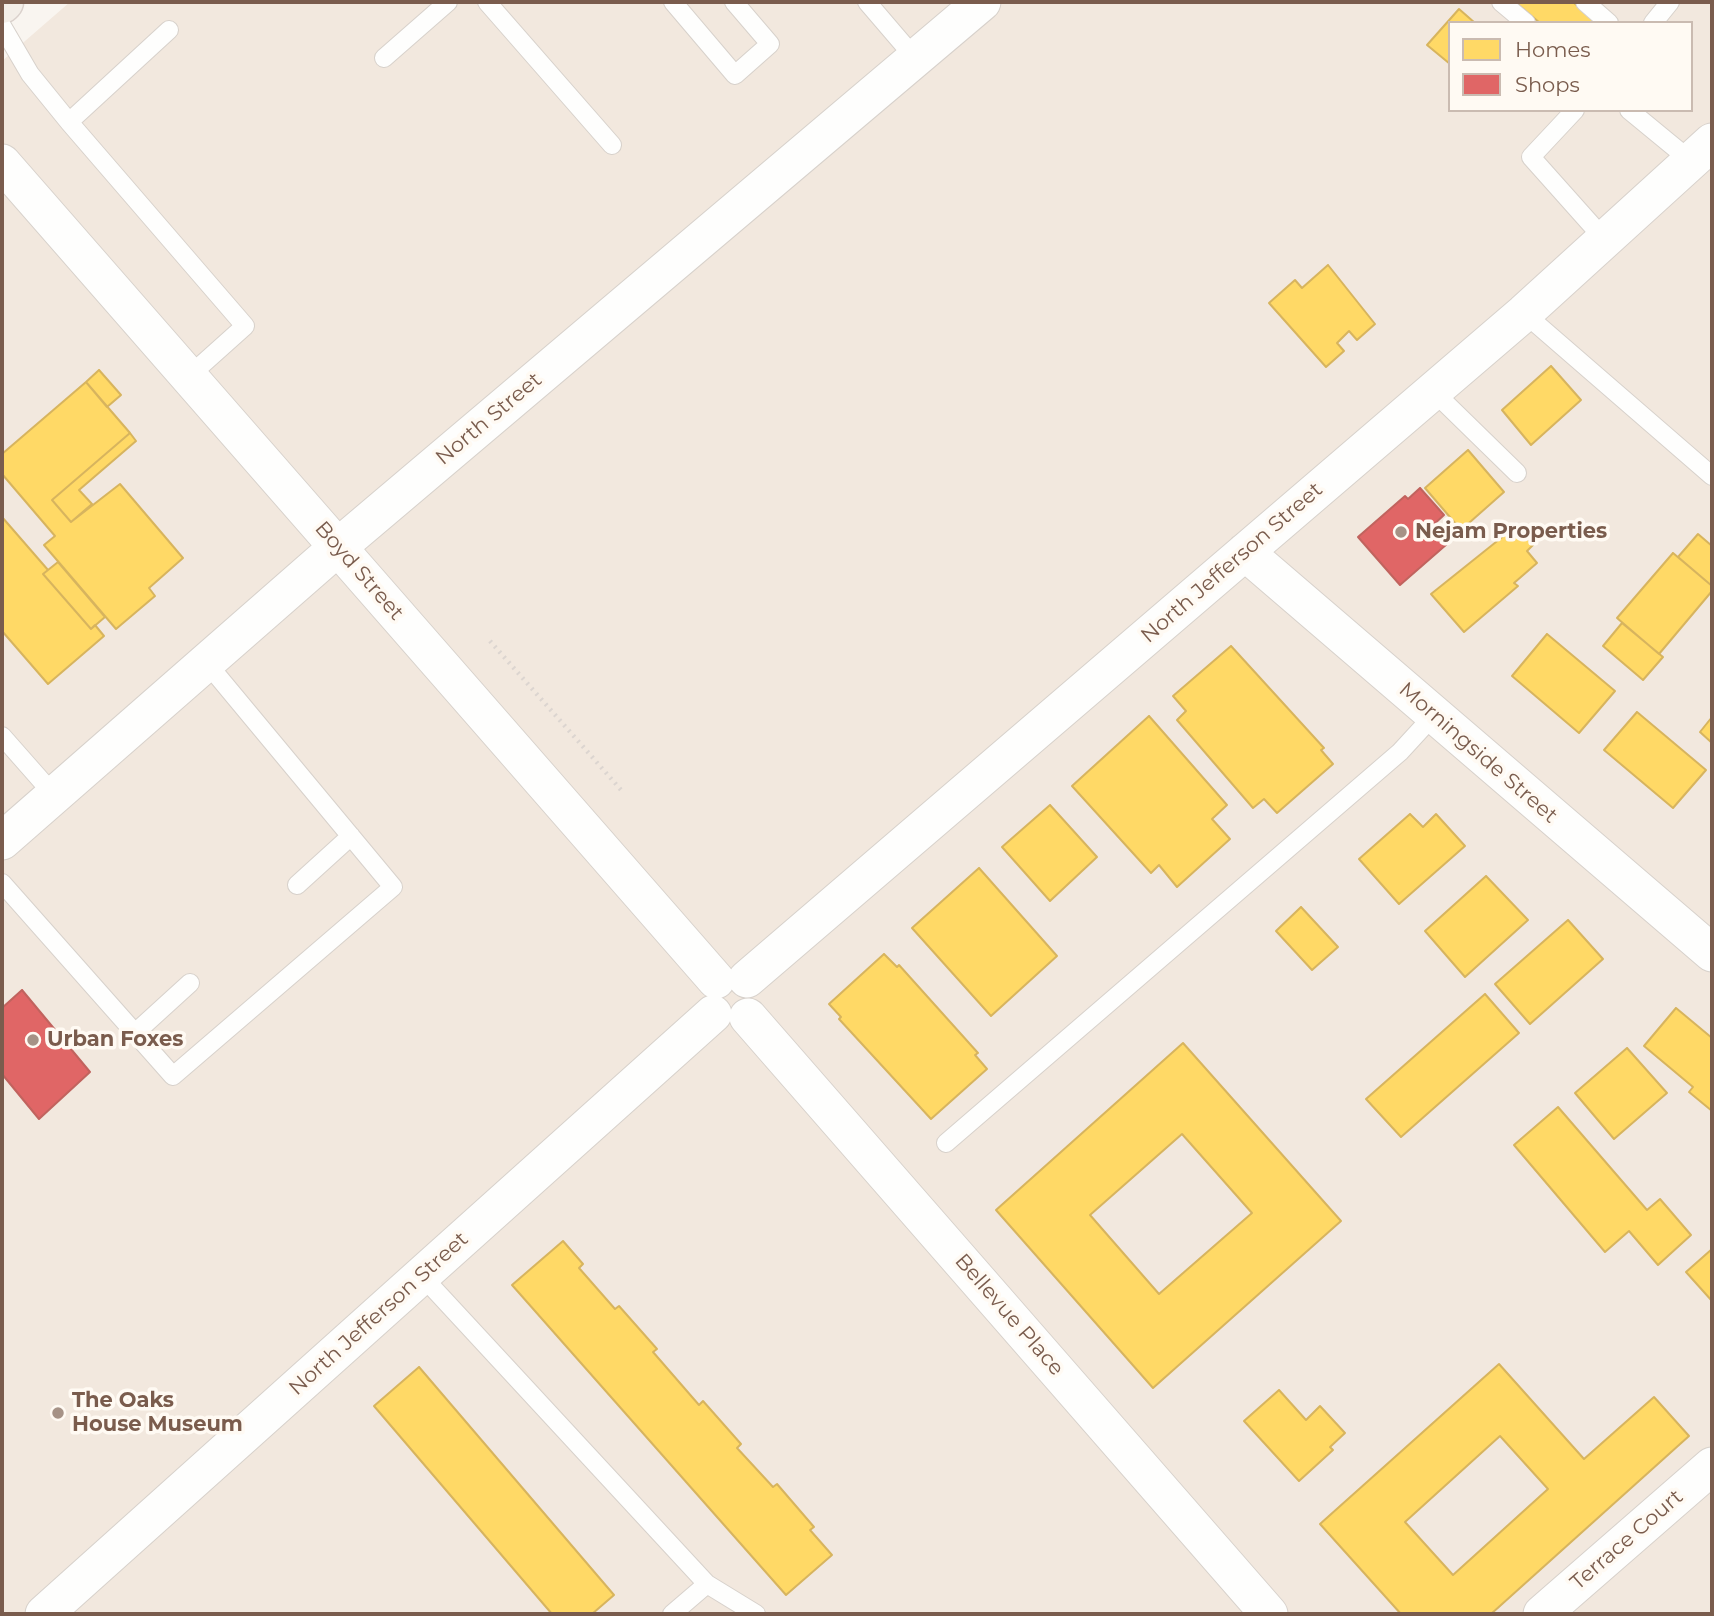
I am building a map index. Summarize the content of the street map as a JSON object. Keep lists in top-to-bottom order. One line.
{"streets":{"street":["North Street","North Jefferson Street","Boyd Street","Morningside Street","Bellevue Place","Terrace Court"]},"crossings":[["North Street","Boyd Street"],["North Jefferson Street","Boyd Street"],["North Jefferson Street","Morningside Street"],["North Jefferson Street","Bellevue Place"],["Boyd Street","Bellevue Place"]],"places":["Nejam Properties","Urban Foxes","The Oaks House Museum"],"legend":["Homes","Shops"]}
